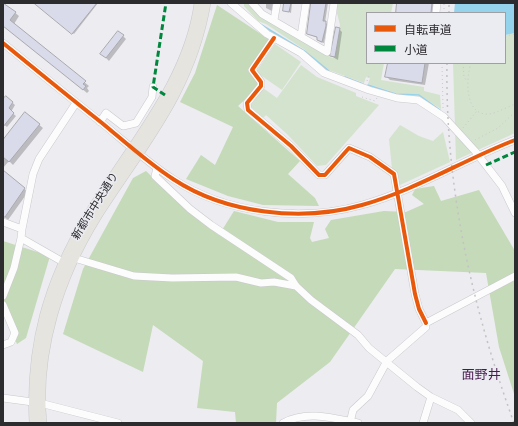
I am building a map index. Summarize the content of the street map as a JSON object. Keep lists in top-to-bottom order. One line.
{"streets":{"main road":["新都市中央通り"]},"districts":["面野井"],"legend":["自転車道","小道"]}
